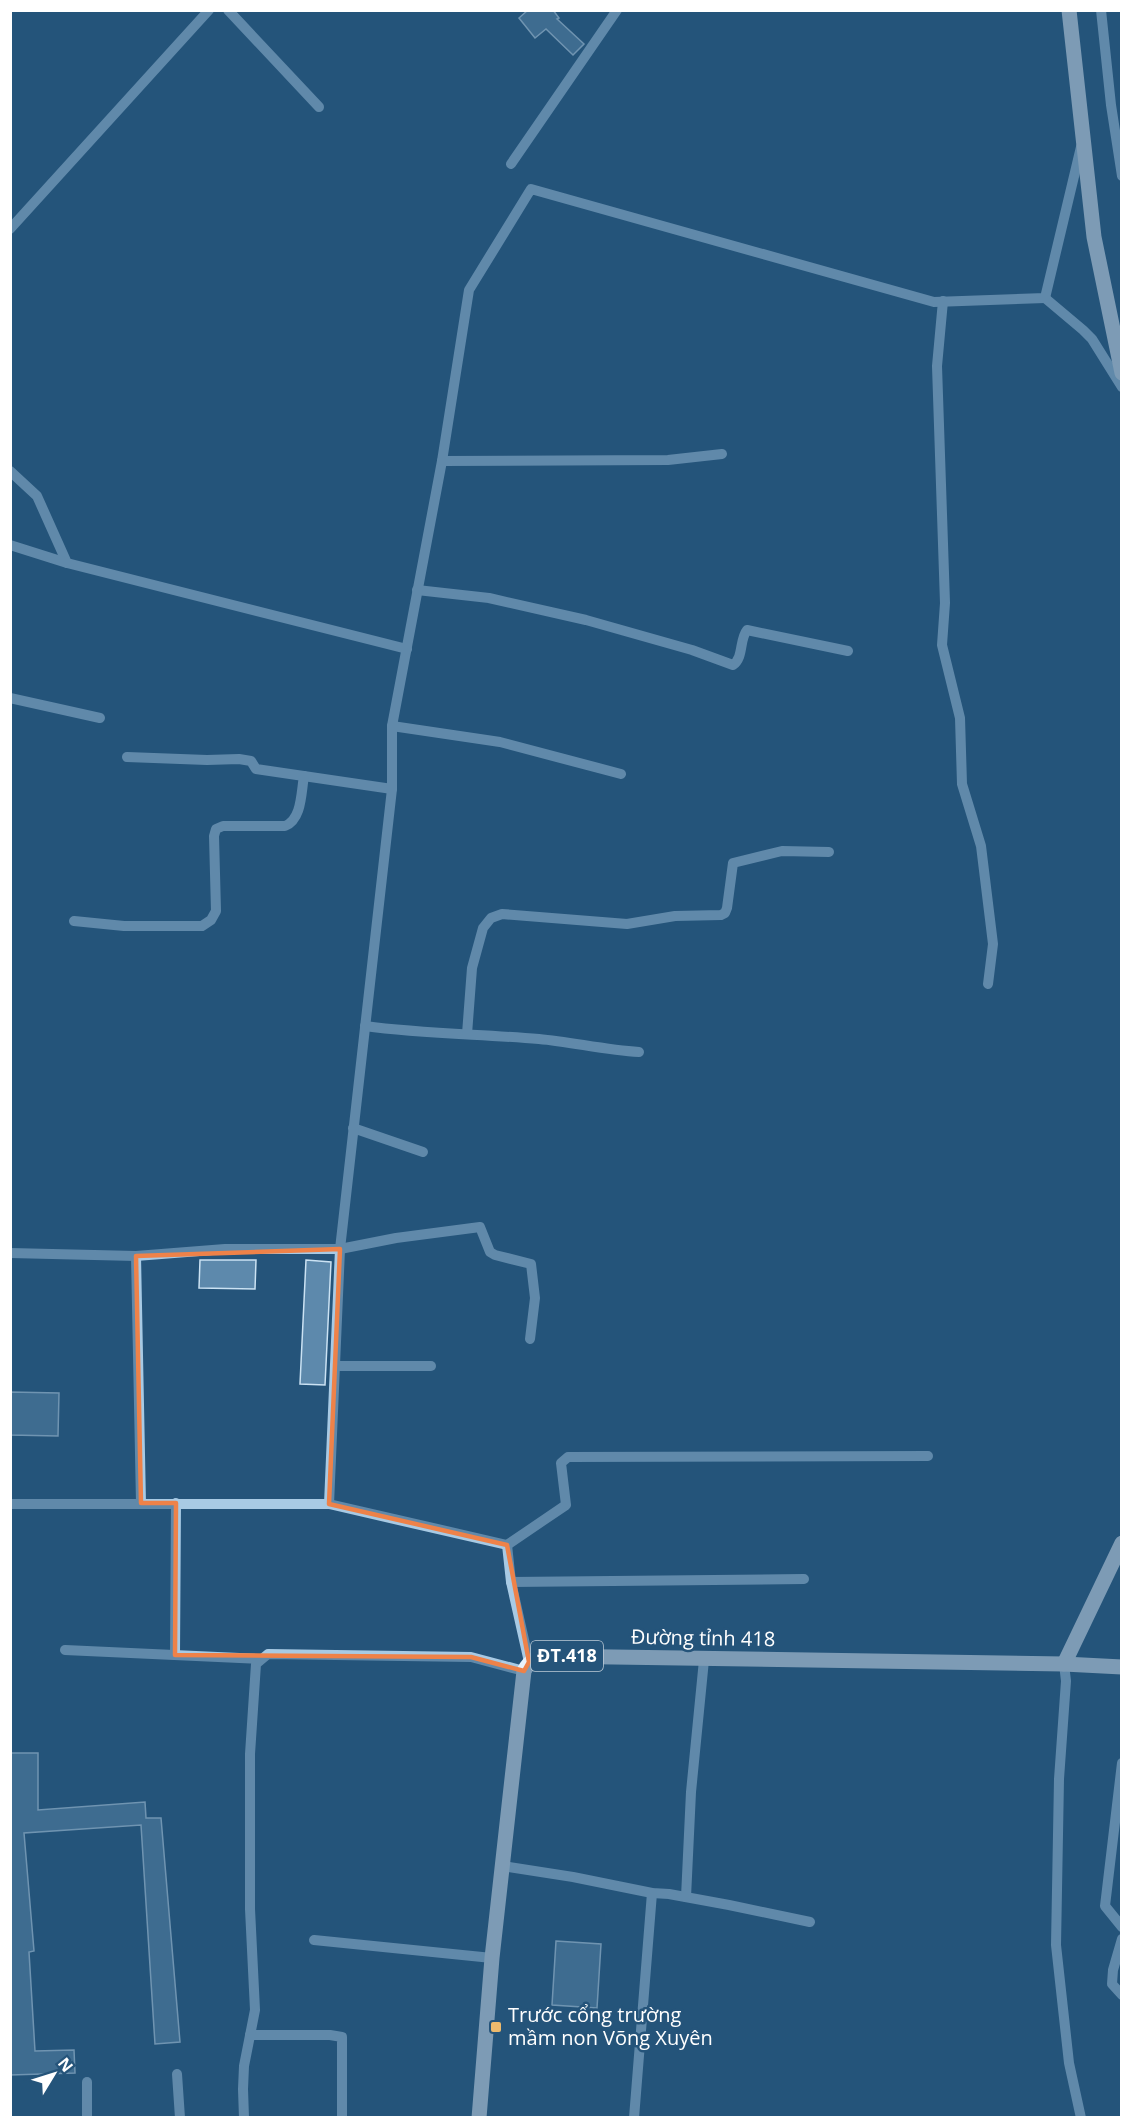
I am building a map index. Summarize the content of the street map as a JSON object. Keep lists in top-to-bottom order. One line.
{"streets":{"main road":["Đường tỉnh 418","ĐT.418"]},"crossings":[["Đường tỉnh 418","ĐT.418"]],"places":{"transit":["Trước cổng trường mầm non Võng Xuyên"]},"north":"top right"}
